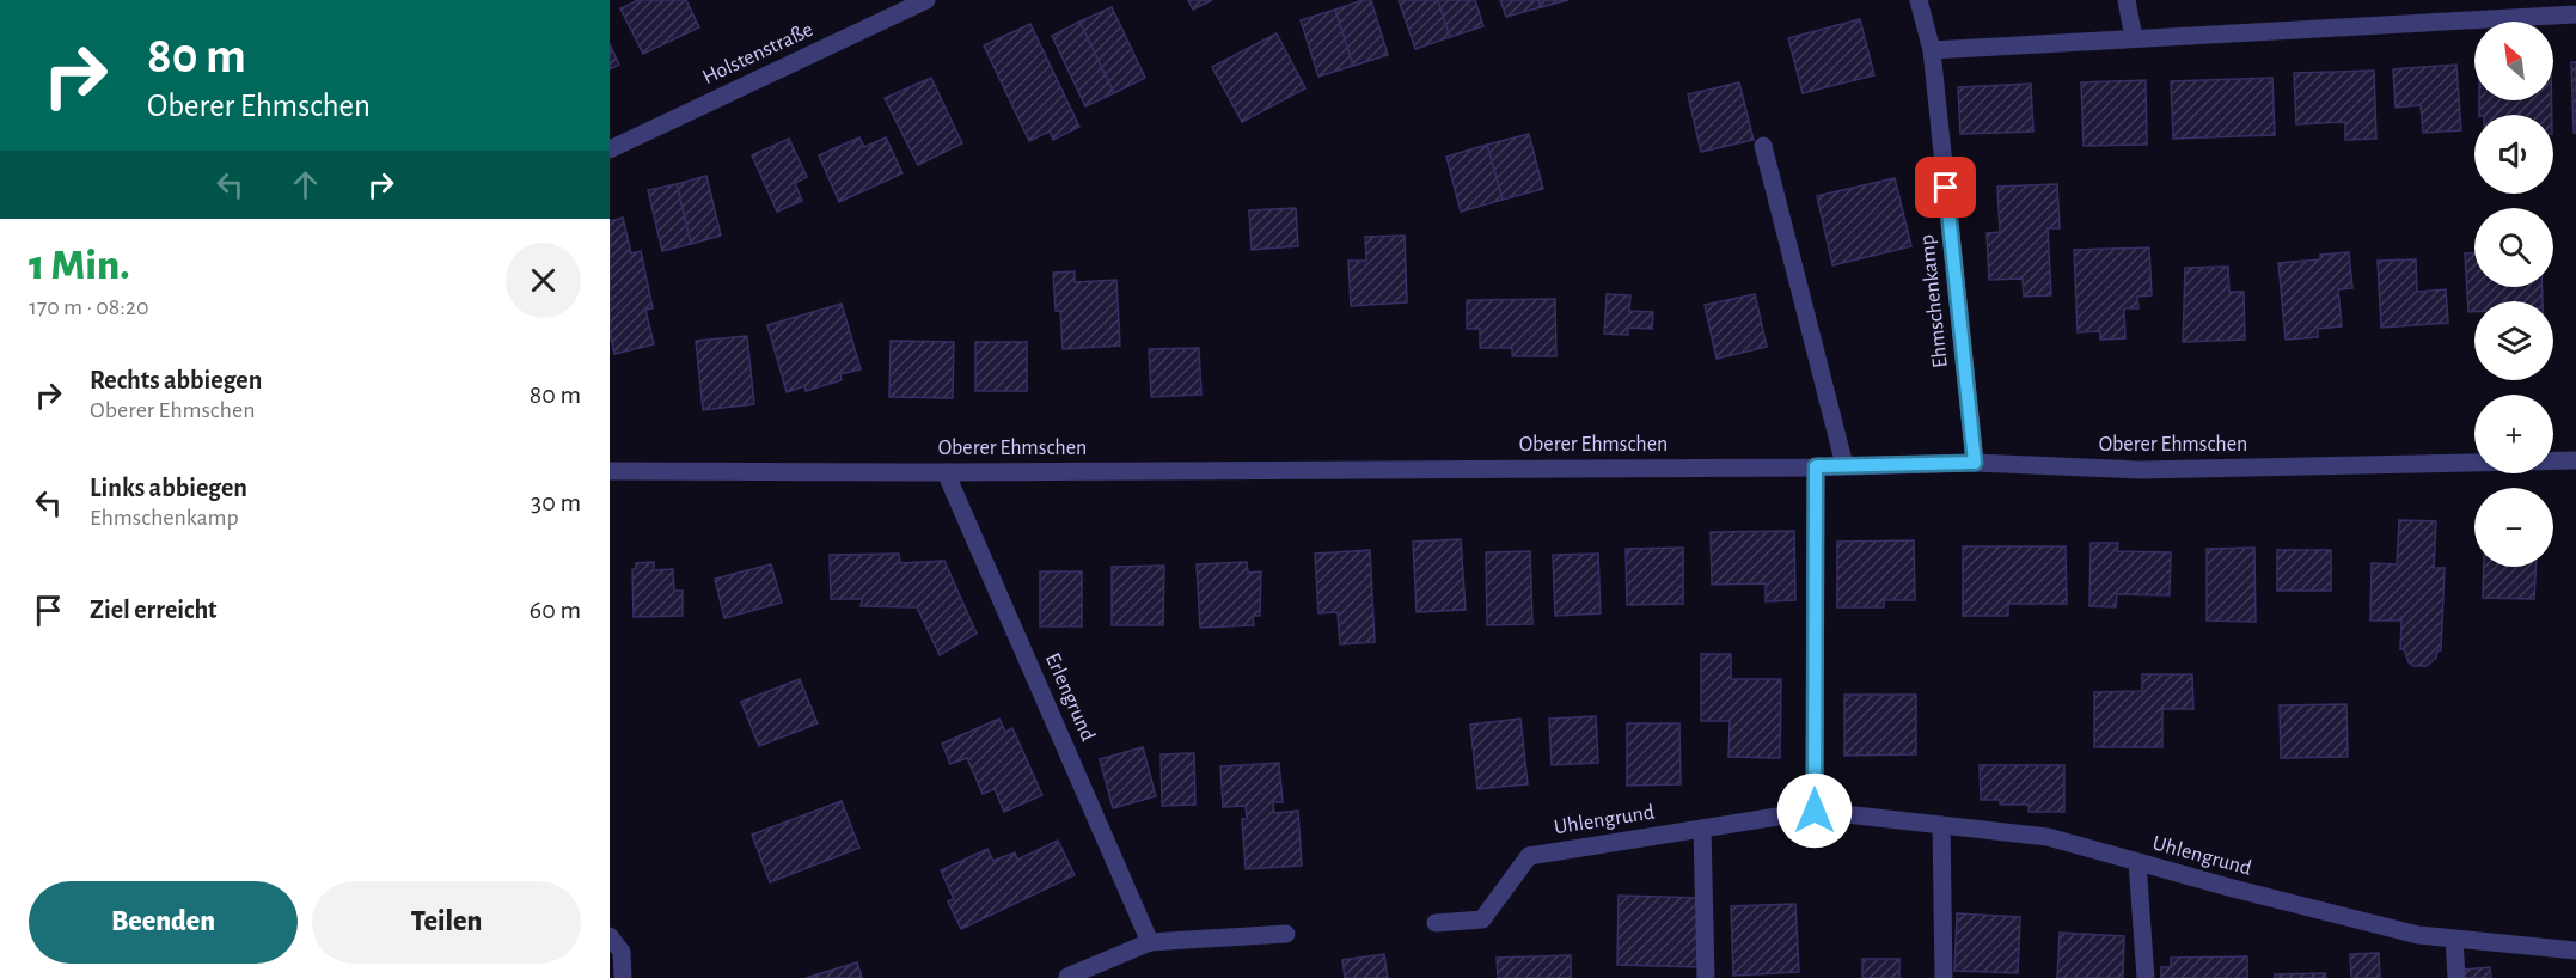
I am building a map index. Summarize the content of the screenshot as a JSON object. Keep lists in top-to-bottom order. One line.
{"streets":{"street":["Holstenstraße","Ehmschenkamp","Oberer Ehmschen","Erlengrund","Uhlengrund"]},"crossings":[["Ehmschenkamp","Oberer Ehmschen"],["Oberer Ehmschen","Erlengrund"]],"north":"top left","page":{"turn":["80 m","Oberer Ehmschen"],"map_buttons":["+","−"],"heading":["1 Min.","170 m · 08:20"],"list":[{"name":"Rechts abbiegen","note":"Oberer Ehmschen","value":"80 m"},{"name":"Links abbiegen","note":"Ehmschenkamp","value":"30 m"},{"name":"Ziel erreicht","value":"60 m"}],"buttons":["Beenden","Teilen"]}}
